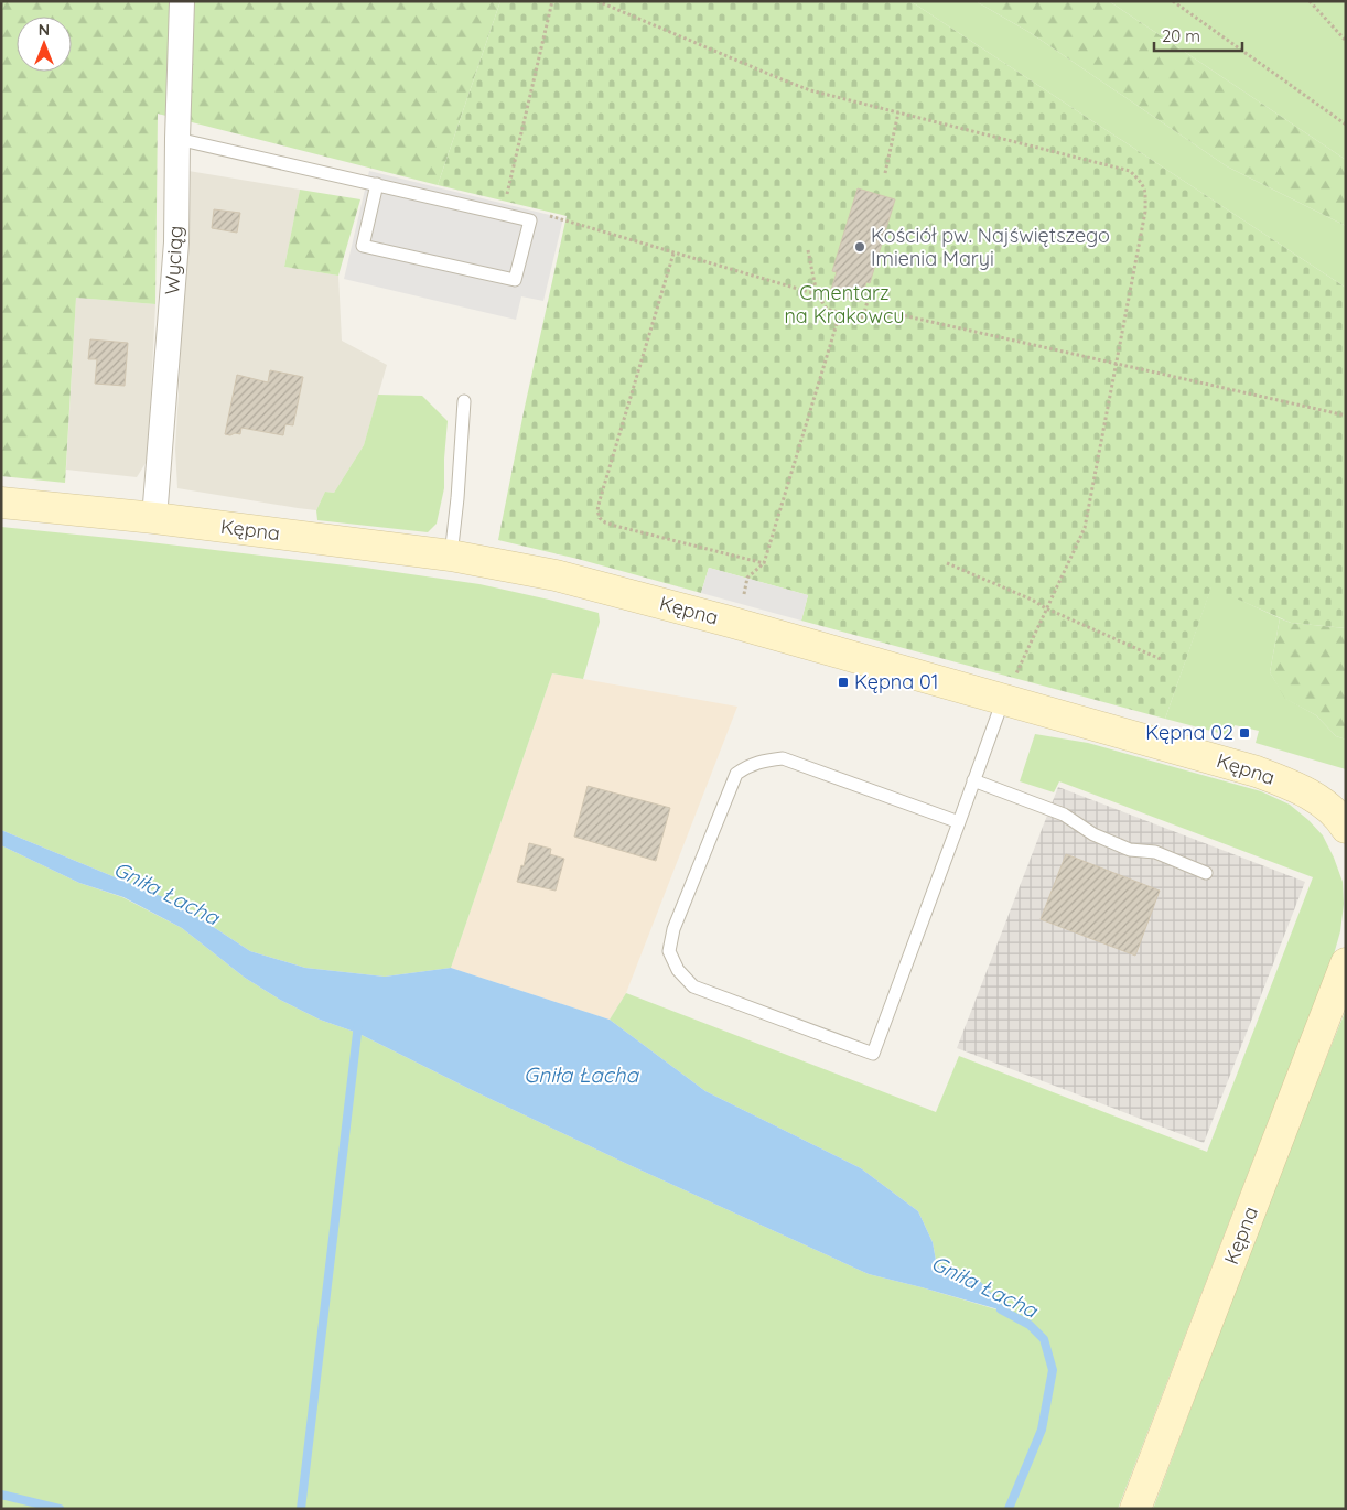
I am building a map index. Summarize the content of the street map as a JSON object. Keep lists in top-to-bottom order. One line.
{"streets":{"street":["Wyciąg","Kępna"]},"crossings":[["Wyciąg","Kępna"]],"water":["Gniła Łacha"],"parks":["Cmentarz na Krakowcu"],"places":{"other":["Kościół pw. Najświętszego Imienia Maryi"],"transit":["Kępna 01","Kępna 02"]},"scale_bar":"20 m","north":"top"}
